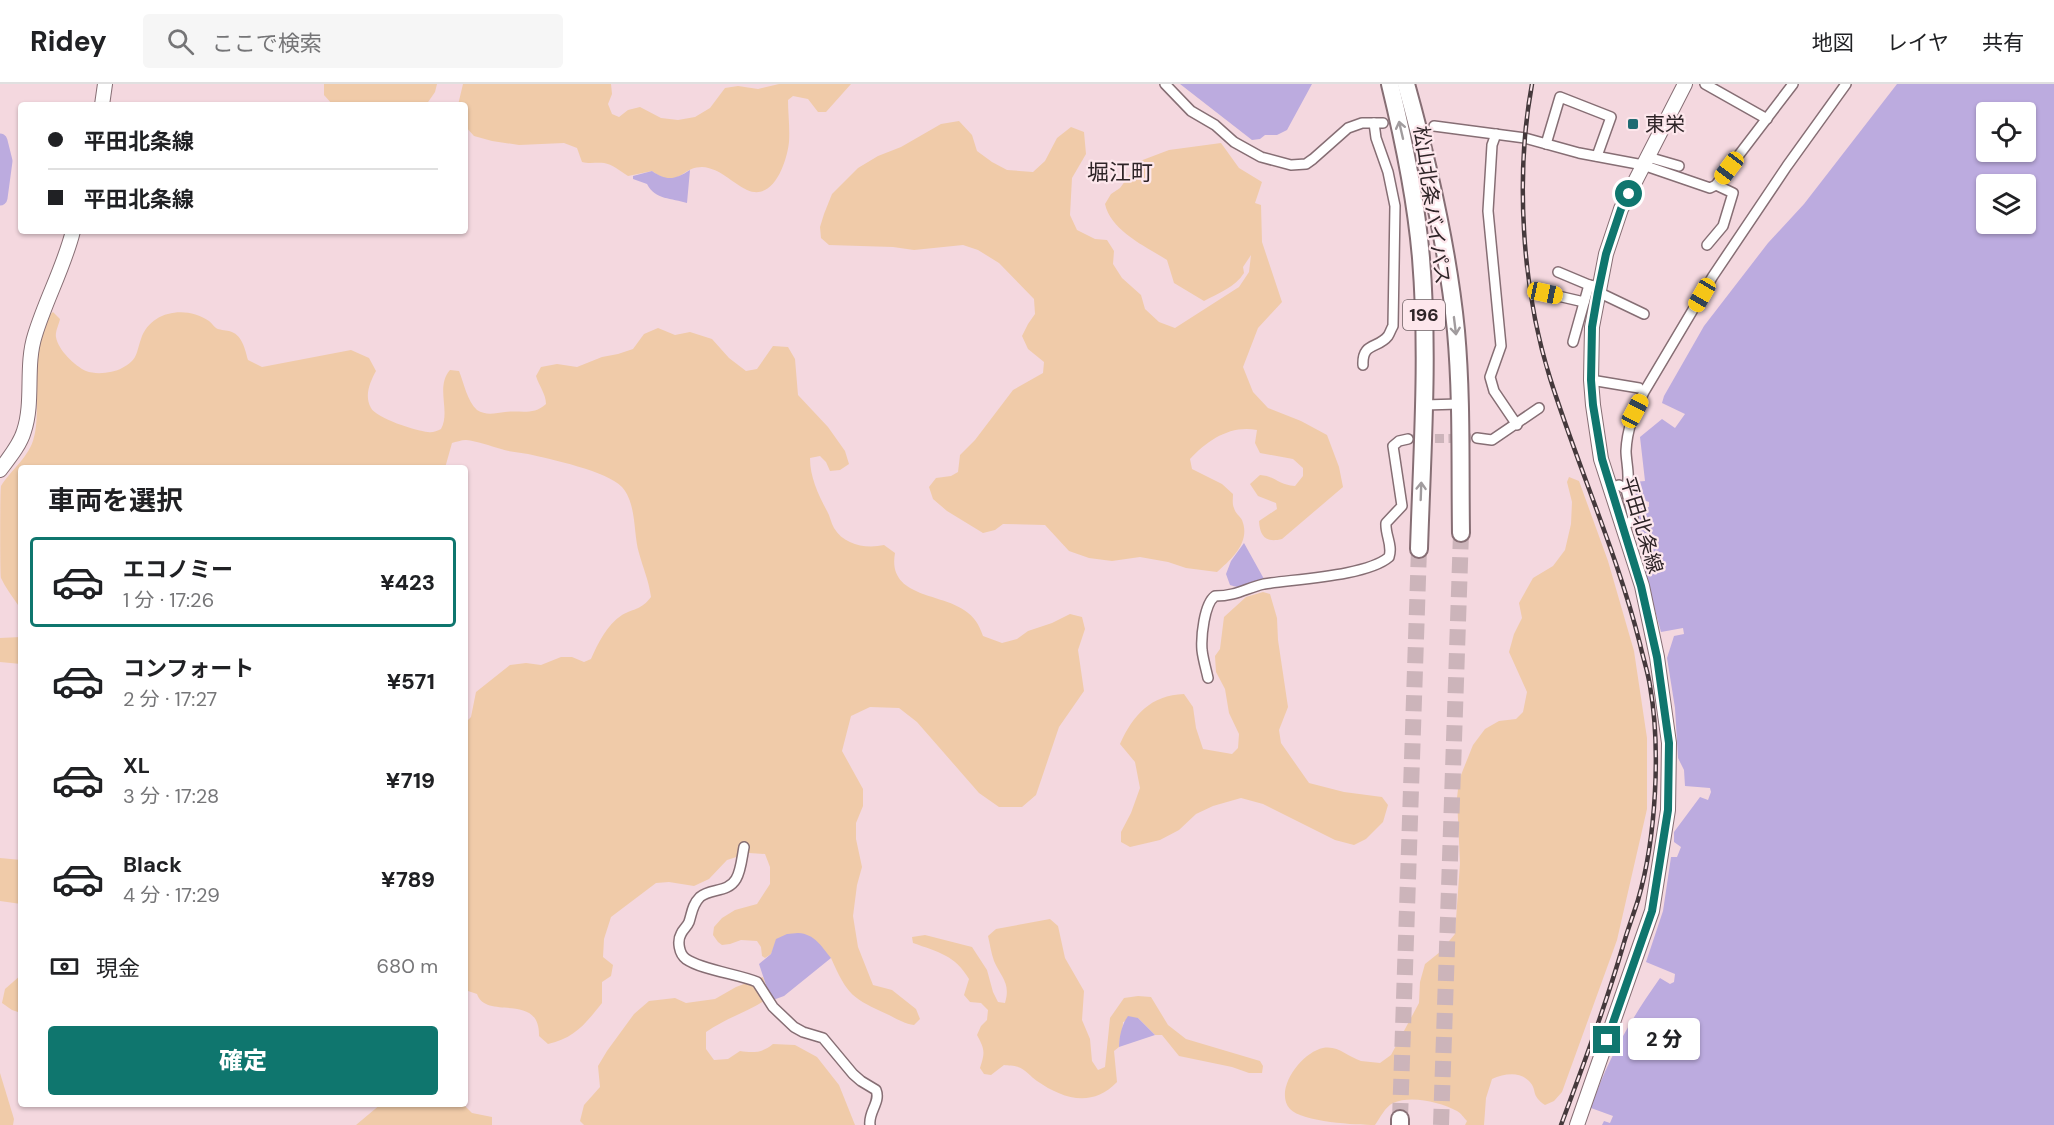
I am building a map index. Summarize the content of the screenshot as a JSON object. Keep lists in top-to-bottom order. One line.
{"streets":{"highway":["松山北条バイパス","196"],"main road":["平田北条線"]},"districts":["堀江町"],"places":{"transit":["東栄"]},"page":{"header":"Ridey","search":"ここで検索","nav":["地図","レイヤ","共有"],"banner":["平田北条線","平田北条線"],"heading":"車両を選択","list":[{"name":"エコノミー","note":"1 分 · 17:26","value":"¥423"},{"name":"コンフォート","note":"2 分 · 17:27","value":"¥571"},{"name":"XL","note":"3 分 · 17:28","value":"¥719"},{"name":"Black","note":"4 分 · 17:29","value":"¥789"}],"pay":["現金","680 m"],"buttons":"確定","bubble":"2 分"}}
